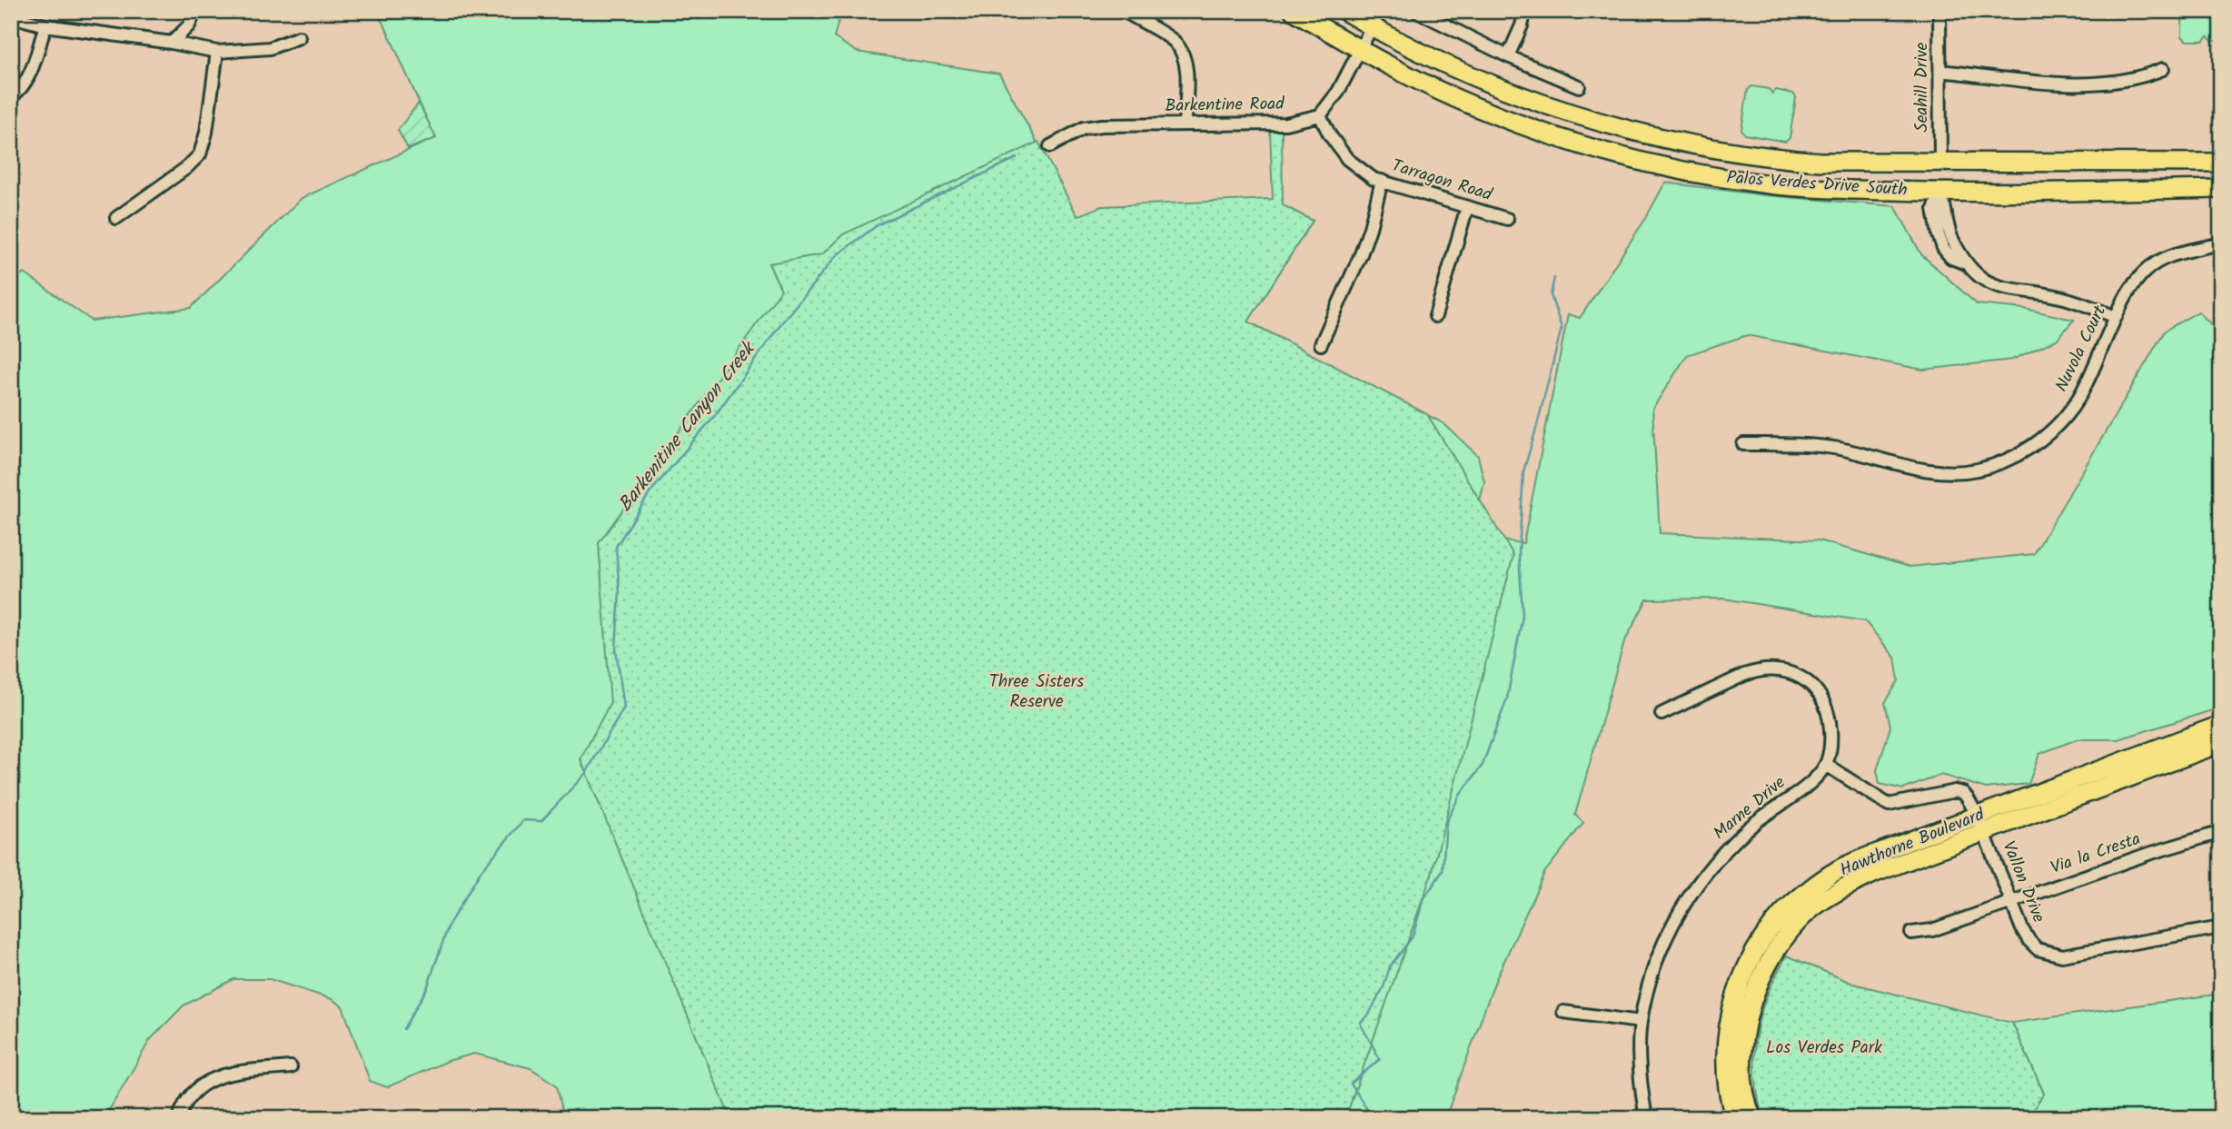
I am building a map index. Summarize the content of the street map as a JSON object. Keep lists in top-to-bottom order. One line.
{"streets":{"main road":["Palos Verdes Drive South","Hawthorne Boulevard"],"street":["Seahill Drive","Barkentine Road","Tarragon Road","Nuvola Court","Marne Drive","Via la Cresta","Vallon Drive"]},"crossings":[["Seahill Drive","Palos Verdes Drive South"],["Barkentine Road","Tarragon Road"],["Marne Drive","Vallon Drive"],["Hawthorne Boulevard","Vallon Drive"],["Via la Cresta","Vallon Drive"]],"water":["Barkenitine Canyon Creek"],"parks":["Three Sisters Reserve","Los Verdes Park"]}
